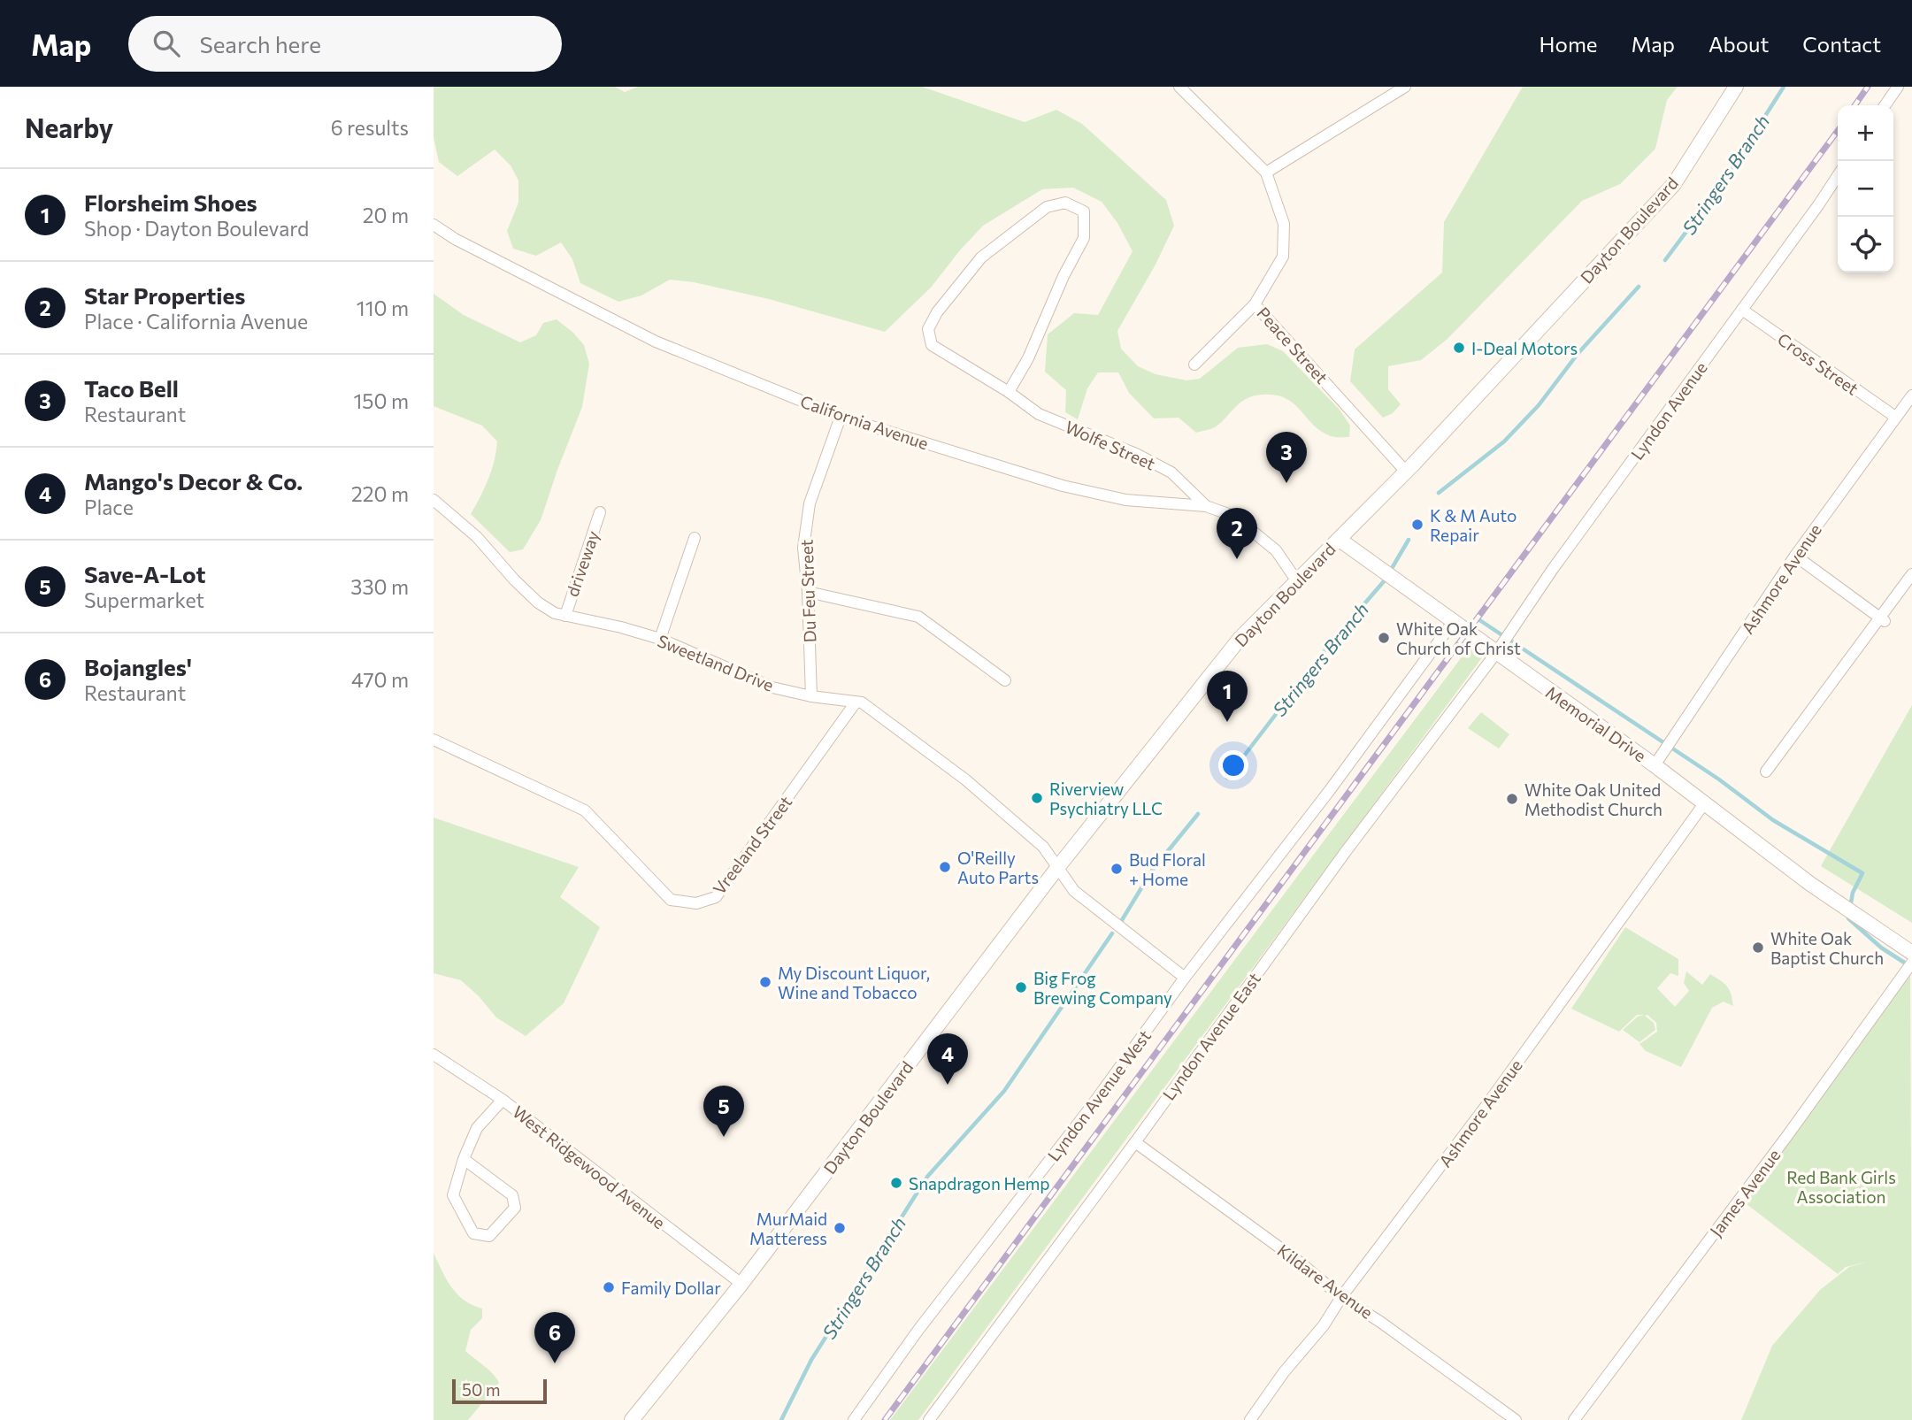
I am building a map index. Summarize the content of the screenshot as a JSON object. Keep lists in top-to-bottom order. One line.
{"streets":{"main road":["Dayton Boulevard","Memorial Drive"],"street":["Peace Street","Cross Street","Lyndon Avenue","California Avenue","Wolfe Street","driveway","Ashmore Avenue","Du Feu Street","Sweetland Drive","Vreeland Street","Lyndon Avenue East","Lyndon Avenue West","West Ridgewood Avenue","James Avenue","Kildare Avenue"]},"crossings":[["Dayton Boulevard","Peace Street"],["Dayton Boulevard","California Avenue"],["Dayton Boulevard","Sweetland Drive"],["Dayton Boulevard","Memorial Drive"],["Dayton Boulevard","West Ridgewood Avenue"],["Cross Street","Lyndon Avenue"],["Cross Street","Ashmore Avenue"],["Lyndon Avenue","Memorial Drive"],["Lyndon Avenue","Lyndon Avenue East"],["California Avenue","Wolfe Street"],["California Avenue","Du Feu Street"],["driveway","Sweetland Drive"],["Ashmore Avenue","Memorial Drive"],["Ashmore Avenue","Kildare Avenue"],["Du Feu Street","Sweetland Drive"],["Sweetland Drive","Vreeland Street"],["Memorial Drive","Lyndon Avenue East"],["Memorial Drive","Lyndon Avenue West"],["Lyndon Avenue East","Kildare Avenue"]],"water":["Stringers Branch"],"parks":["Red Bank Girls Association"],"places":["I-Deal Motors","K & M Auto Repair","White Oak Church of Christ","Riverview Psychiatry LLC","White Oak United Methodist Church","O'Reilly Auto Parts","Bud Floral + Home","White Oak Baptist Church","My Discount Liquor, Wine and Tobacco","Big Frog Brewing Company","Snapdragon Hemp","MurMaid Matteress","Family Dollar"],"scale_bar":"50 m","page":{"header":"Map","search":"Search here","nav":["Home","Map","About","Contact"],"heading":["Nearby","6 results"],"map_buttons":["+","−"],"list":[{"mark":"1","name":"Florsheim Shoes","note":"Shop · Dayton Boulevard","value":"20 m"},{"mark":"2","name":"Star Properties","note":"Place · California Avenue","value":"110 m"},{"mark":"3","name":"Taco Bell","note":"Restaurant","value":"150 m"},{"mark":"4","name":"Mango's Decor & Co.","note":"Place","value":"220 m"},{"mark":"5","name":"Save-A-Lot","note":"Supermarket","value":"330 m"},{"mark":"6","name":"Bojangles'","note":"Restaurant","value":"470 m"}],"pins":["3","2","1","4","5","6"],"scale":"50 m"}}
